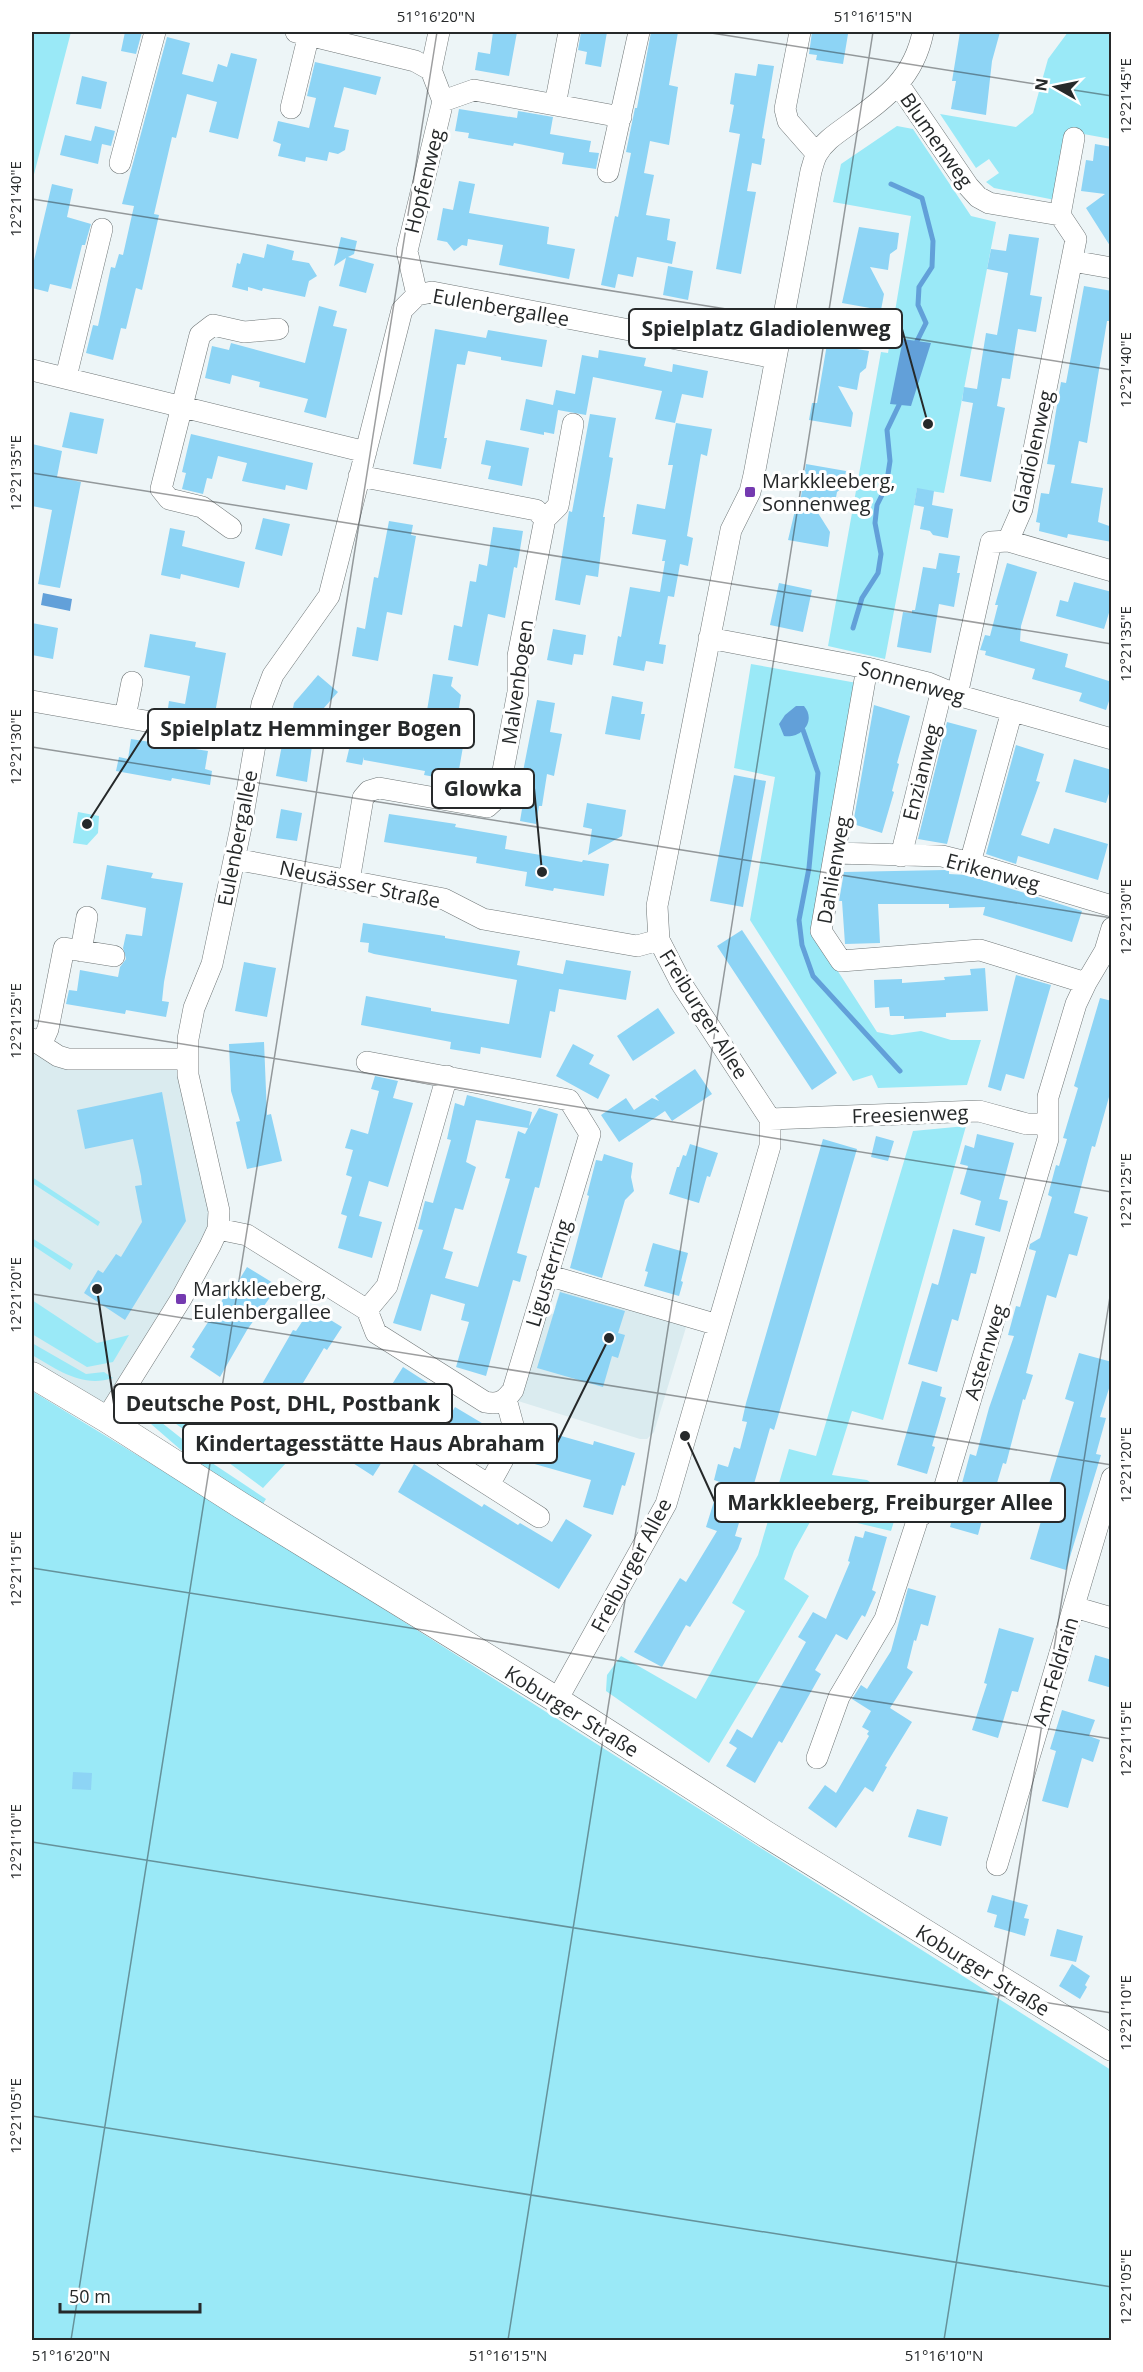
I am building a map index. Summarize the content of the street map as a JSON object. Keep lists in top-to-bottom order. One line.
{"streets":{"main road":["Koburger Straße"],"street":["Blumenweg","Hopfenweg","Eulenbergallee","Gladiolenweg","Malvenbogen","Sonnenweg","Enzianweg","Dahlienweg","Erikenweg","Neusässer Straße","Freiburger Allee","Freesienweg","Ligusterring","Asternweg","Am Feldrain"]},"crossings":[["Blumenweg","Freiburger Allee"],["Hopfenweg","Eulenbergallee"],["Eulenbergallee","Neusässer Straße"],["Eulenbergallee","Freiburger Allee"],["Gladiolenweg","Sonnenweg"],["Gladiolenweg","Enzianweg"],["Malvenbogen","Neusässer Straße"],["Sonnenweg","Enzianweg"],["Sonnenweg","Dahlienweg"],["Sonnenweg","Freiburger Allee"],["Enzianweg","Erikenweg"],["Dahlienweg","Erikenweg"],["Dahlienweg","Asternweg"],["Neusässer Straße","Freiburger Allee"],["Freiburger Allee","Freesienweg"],["Freiburger Allee","Koburger Straße"],["Freesienweg","Asternweg"]],"places":{"other":["Spielplatz Gladiolenweg","Spielplatz Hemminger Bogen","Glowka","Deutsche Post, DHL, Postbank","Kindertagesstätte Haus Abraham","Markkleeberg, Freiburger Allee"],"transit":["Markkleeberg, Sonnenweg","Markkleeberg, Eulenbergallee"]},"scale_bar":"50 m","north":"left","coordinates":["51°16'20\"N","51°16'15\"N","12°21'45\"E","12°21'40\"E","12°21'35\"E","12°21'30\"E","12°21'25\"E","12°21'20\"E","12°21'15\"E","12°21'10\"E","12°21'05\"E","51°16'10\"N"]}
